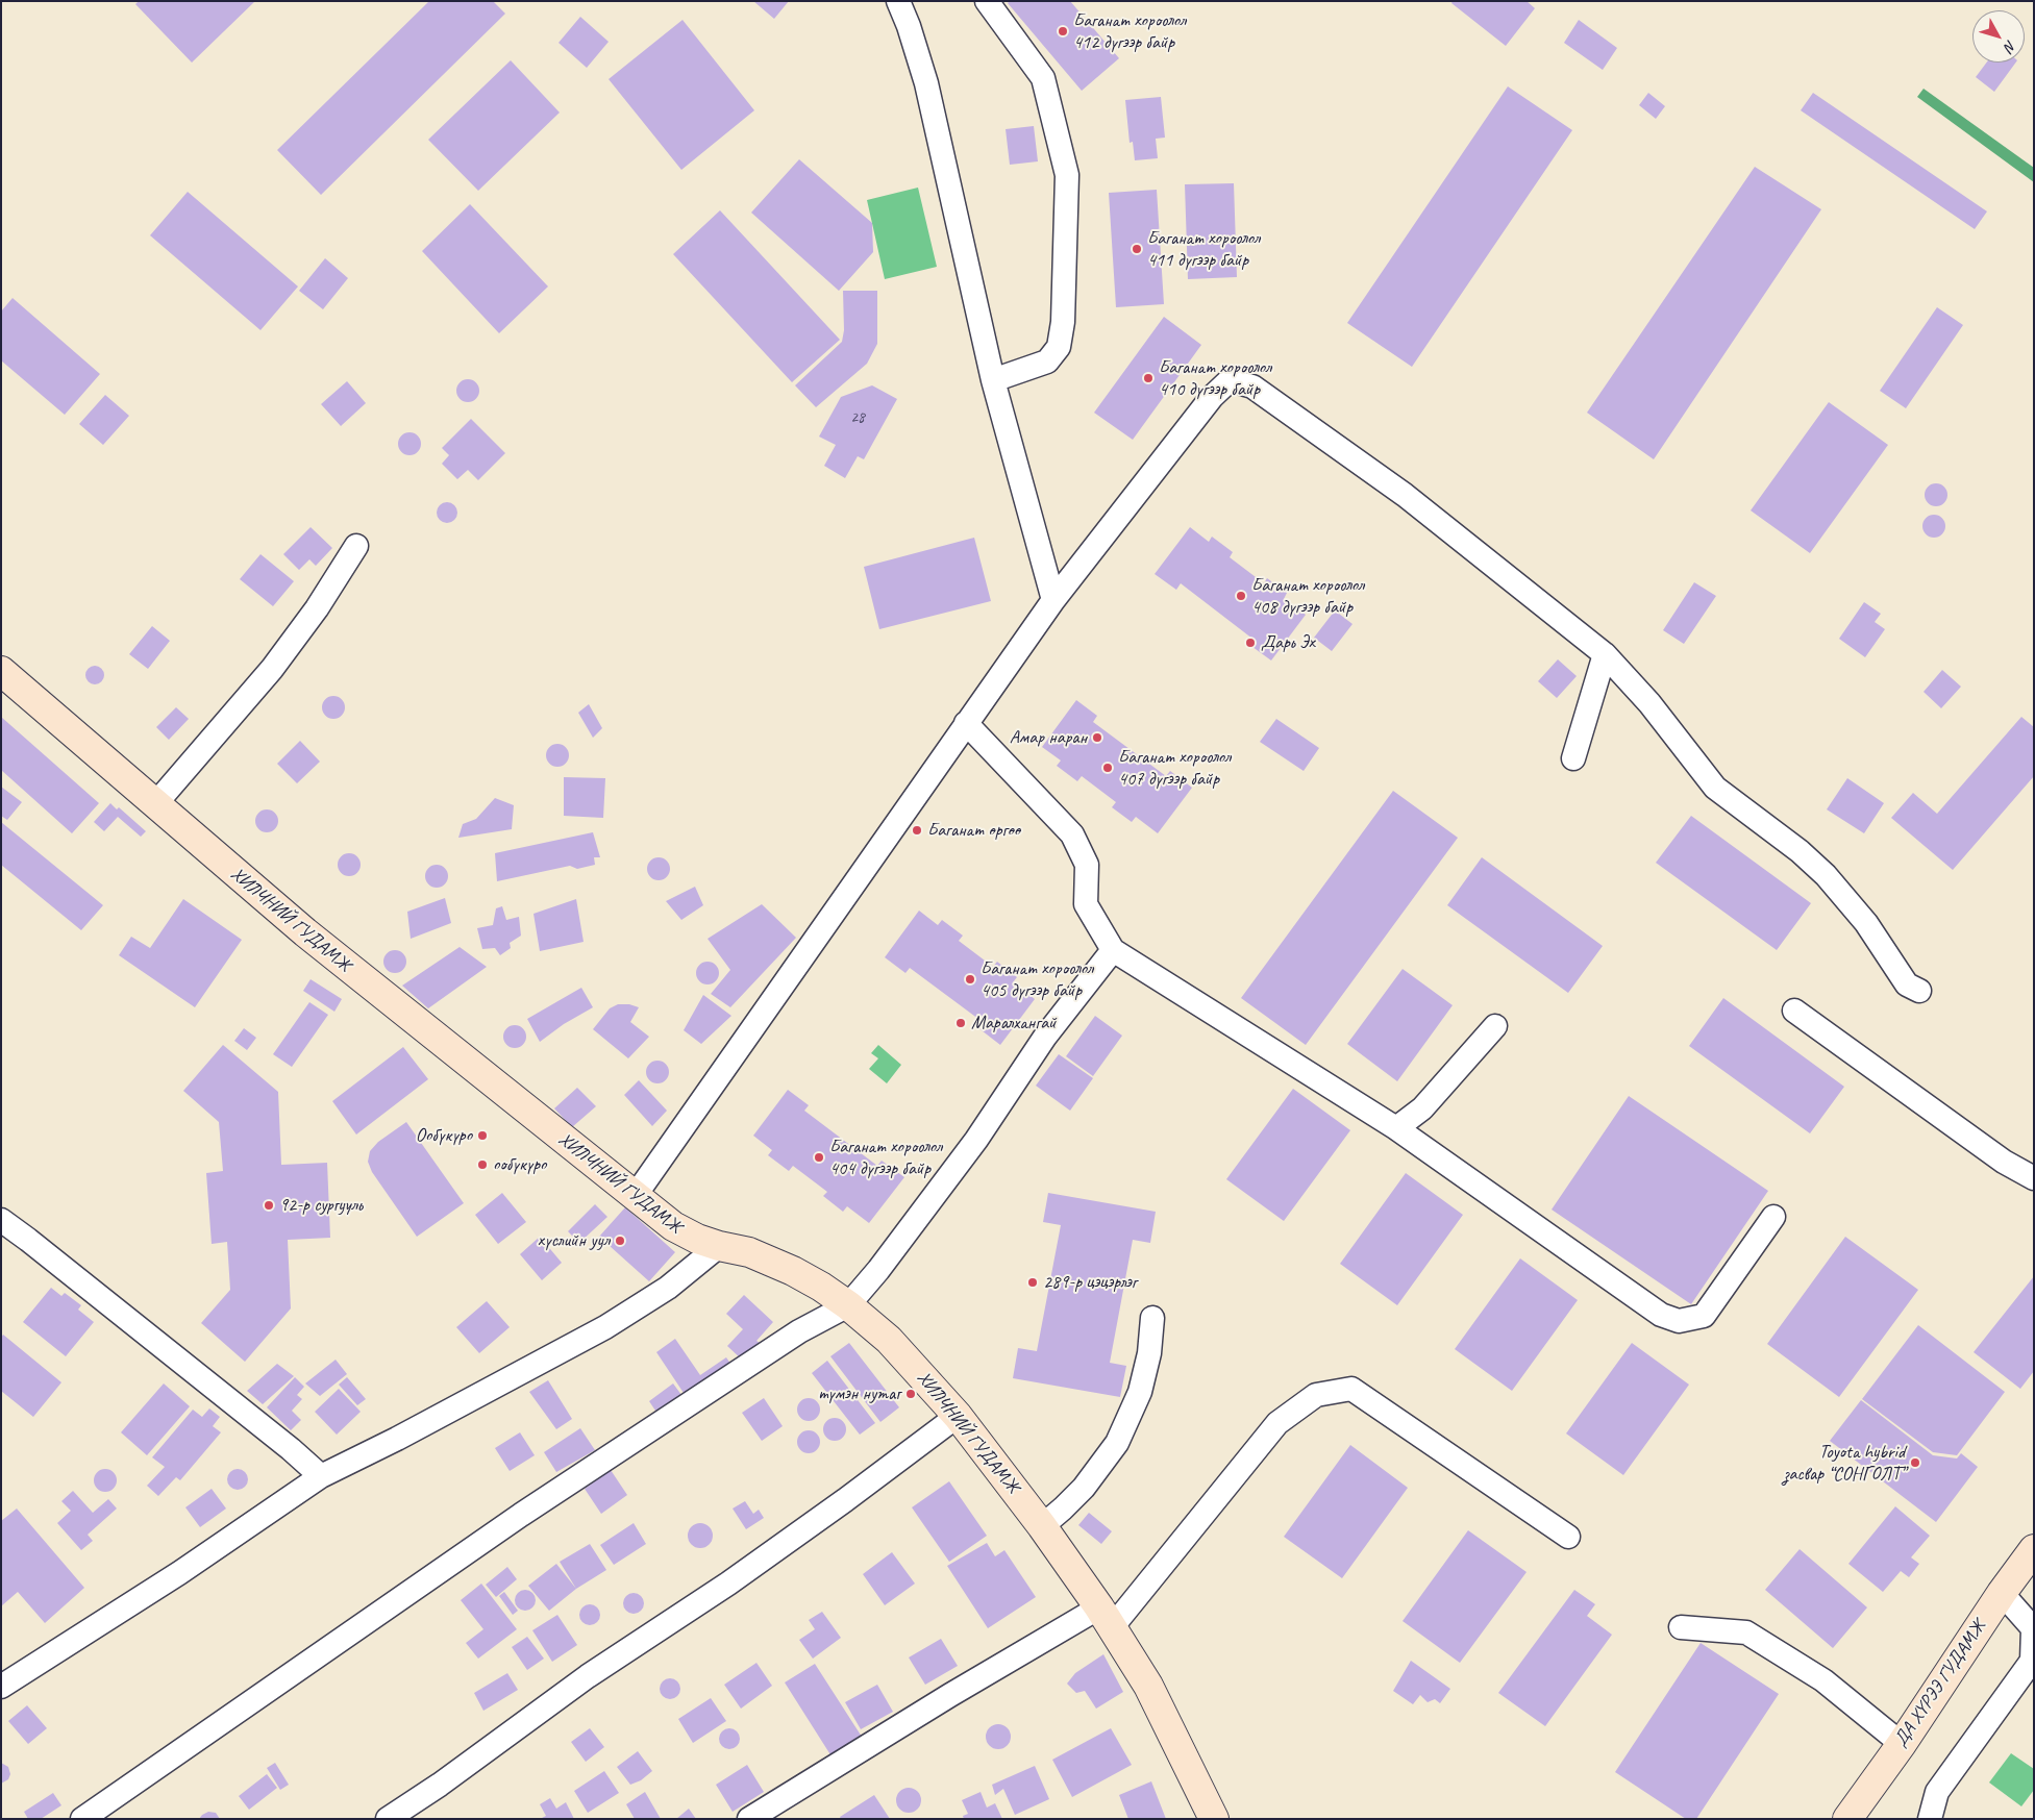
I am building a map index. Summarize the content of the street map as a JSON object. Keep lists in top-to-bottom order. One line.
{"streets":{"main road":["ХИЛЧНИЙ ГУДАМЖ","ДА ХҮРЭЭ ГУДАМЖ"]},"places":["Баганат хороолол 412 дүгээр байр","Баганат хороолол 411 дүгээр байр","Баганат хороолол 410 дүгээр байр","Баганат хороолол 408 дүгээр байр","Дарь Эх","Амар наран","Баганат хороолол 407 дүгээр байр","Баганат өргөө","Баганат хороолол 405 дүгээр байр","Маралхангай","Ообүкүро","Баганат хороолол 404 дүгээр байр","ообүкүро","92-р сургууль","хүслийн уул","289-р цэцэрлэг","түмэн нутаг","Toyota hybrid засвар “СОНГОЛТ”"],"house_numbers":["28"],"north":"bottom right"}
